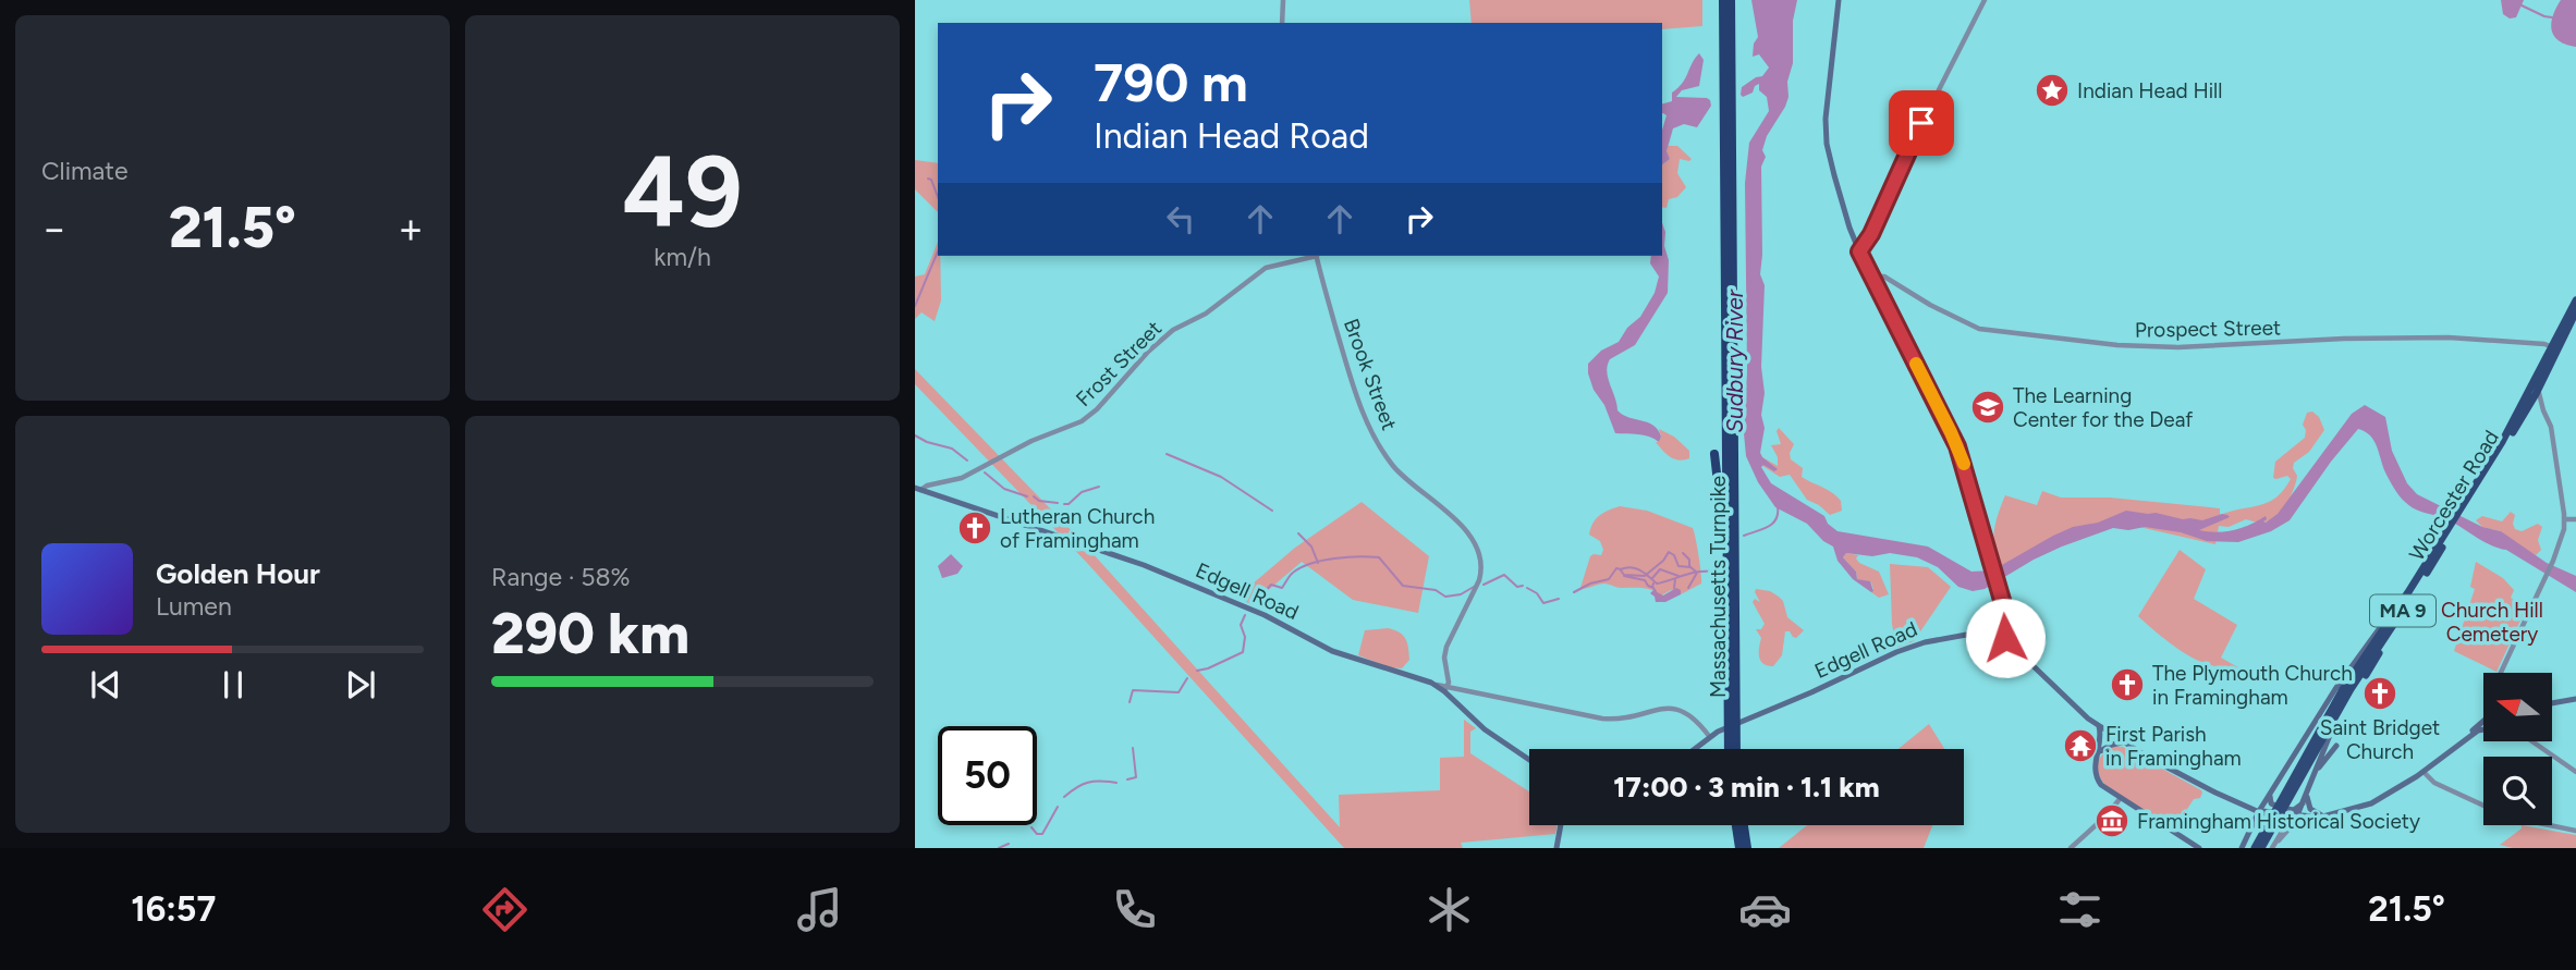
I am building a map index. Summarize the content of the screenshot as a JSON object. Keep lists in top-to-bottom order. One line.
{"streets":{"highway":["Worcester Road","Massachusetts Turnpike","MA 9"],"main road":["Edgell Road"],"street":["Prospect Street","Frost Street","Brook Street"]},"crossings":[["Prospect Street","Worcester Road"],["Frost Street","Edgell Road"],["Brook Street","Edgell Road"],["Worcester Road","Edgell Road"]],"water":["Sudbury River"],"parks":["Church Hill Cemetery"],"places":{"place":["Indian Head Hill"],"school or university":["The Learning Center for the Deaf"],"church":["Lutheran Church of Framingham","The Plymouth Church in Framingham","Saint Bridget Church"],"temple":["First Parish in Framingham"],"museum":["Framingham Historical Society"]},"north":"left","page":{"tile":["Climate",["49","km/h"],["Range · 58%","290 km"]],"turn":["790 m","Indian Head Road"],"heat":["−","21.5°","+"],"song":["Golden Hour","Lumen"],"limit":"50","trip":"17:00 · 3 min · 1.1 km","tabs":["16:57","21.5°"]}}
